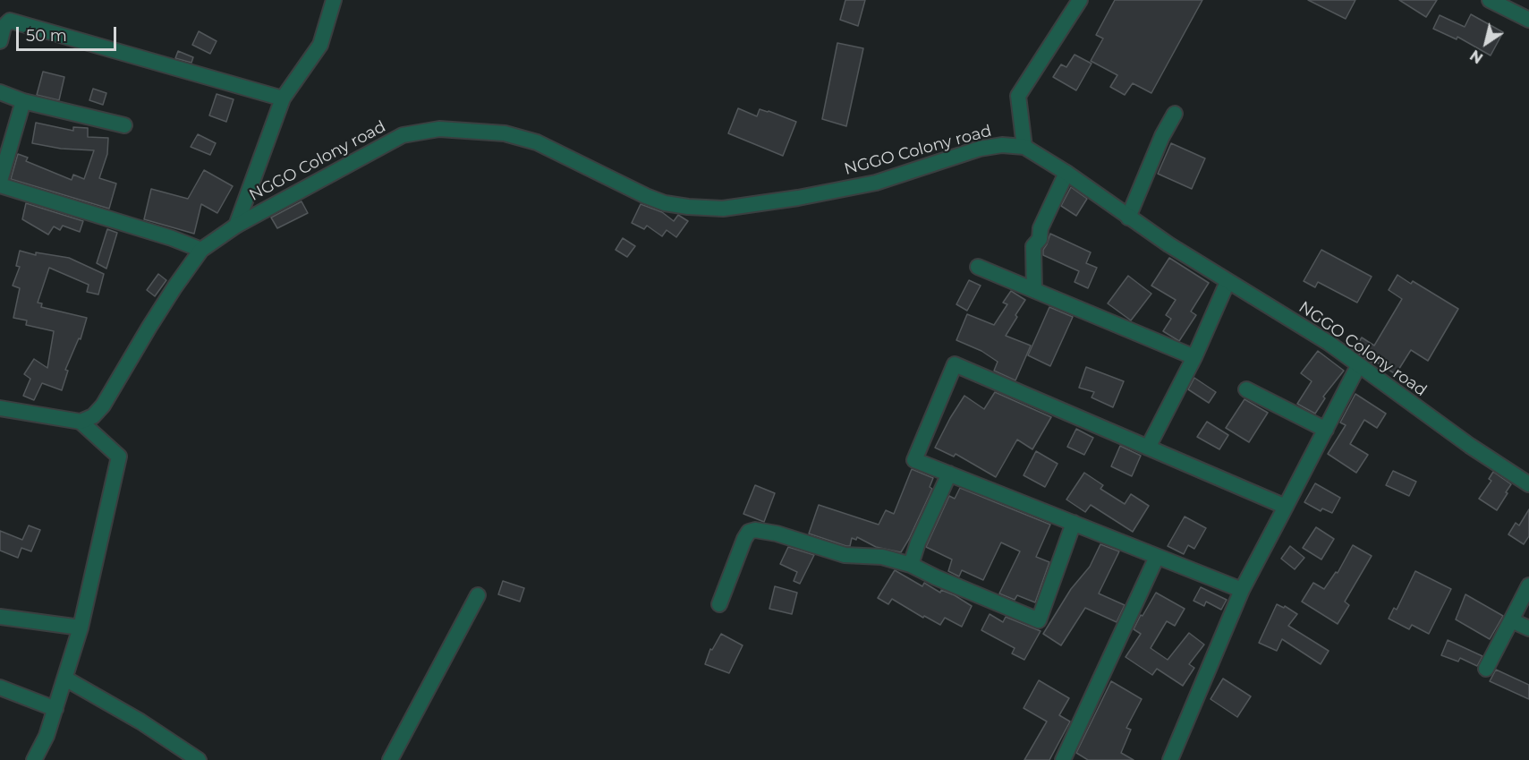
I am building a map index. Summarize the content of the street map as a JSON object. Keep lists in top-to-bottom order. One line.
{"streets":{"street":["NGGO Colony road"]},"scale_bar":"50 m","north":"bottom left"}
